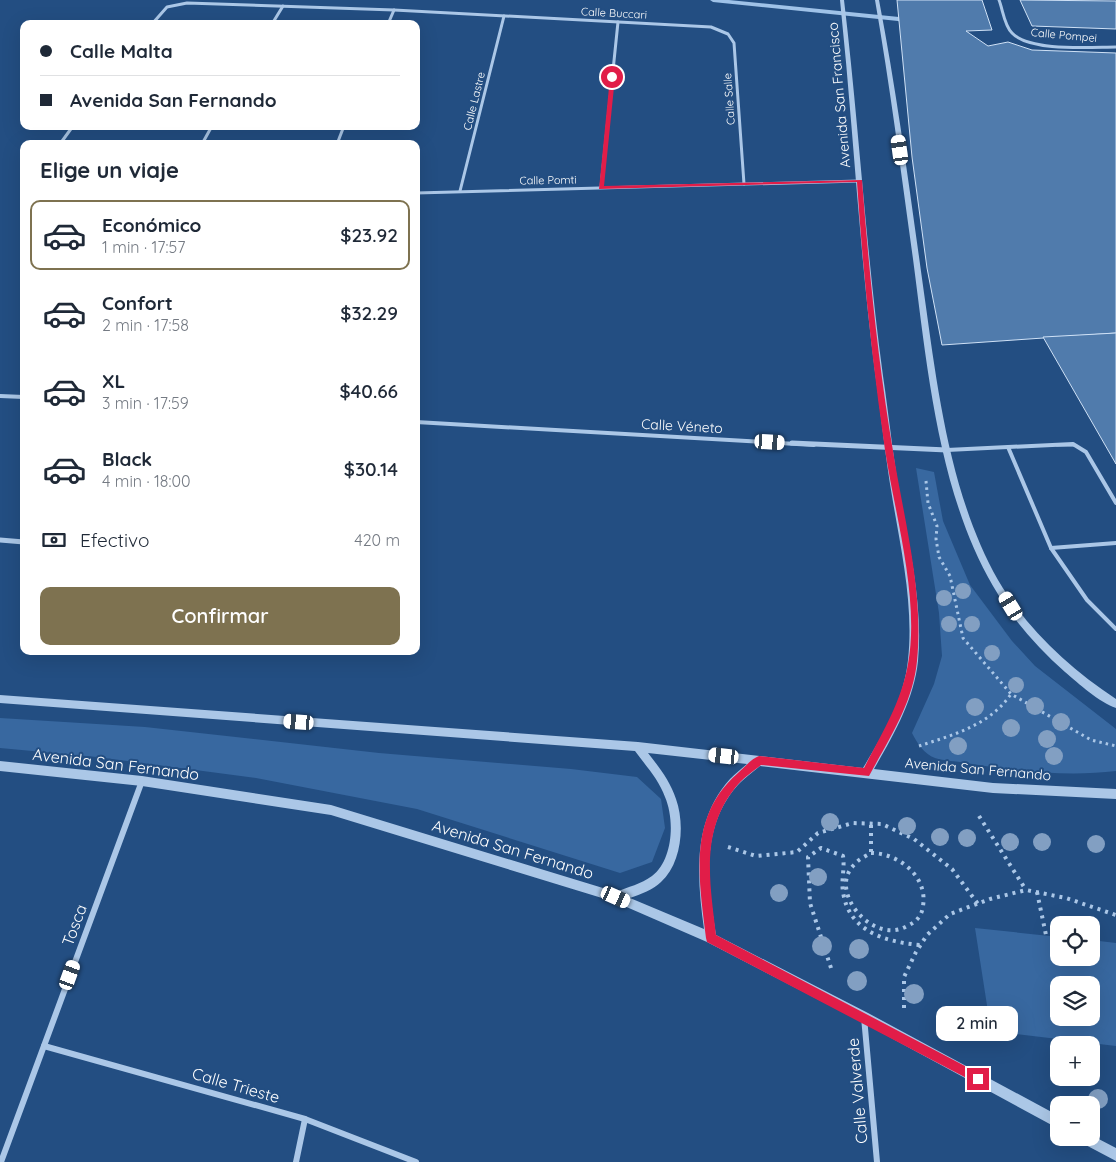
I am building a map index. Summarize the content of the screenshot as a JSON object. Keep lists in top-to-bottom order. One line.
{"streets":{"street":["Calle Buccari","Calle Pompei","Avenida San Francisco","Calle Salle","Calle Lastre","Calle Pomti","Calle Véneto","Avenida San Fernando","Tosca","Calle Trieste","Calle Valverde"]},"crossings":[["Calle Buccari","Calle Salle"],["Calle Buccari","Calle Lastre"],["Avenida San Francisco","Calle Pomti"],["Avenida San Francisco","Calle Véneto"],["Avenida San Francisco","Avenida San Fernando"],["Calle Salle","Calle Pomti"],["Calle Lastre","Calle Pomti"],["Avenida San Fernando","Tosca"],["Avenida San Fernando","Calle Valverde"],["Tosca","Calle Trieste"]],"page":{"banner":["Calle Malta","Avenida San Fernando"],"heading":"Elige un viaje","list":[{"name":"Económico","note":"1 min · 17:57","value":"$23.92"},{"name":"Confort","note":"2 min · 17:58","value":"$32.29"},{"name":"XL","note":"3 min · 17:59","value":"$40.66"},{"name":"Black","note":"4 min · 18:00","value":"$30.14"}],"pay":["Efectivo","420 m"],"buttons":"Confirmar","map_buttons":["+","−"],"bubble":"2 min"}}
